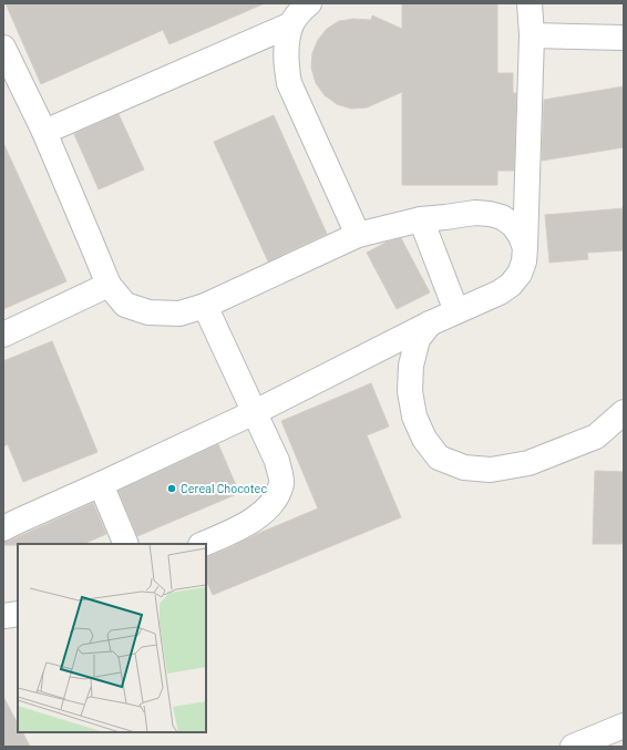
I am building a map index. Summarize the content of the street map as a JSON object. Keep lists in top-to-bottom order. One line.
{"places":["Cereal Chocotec"]}
